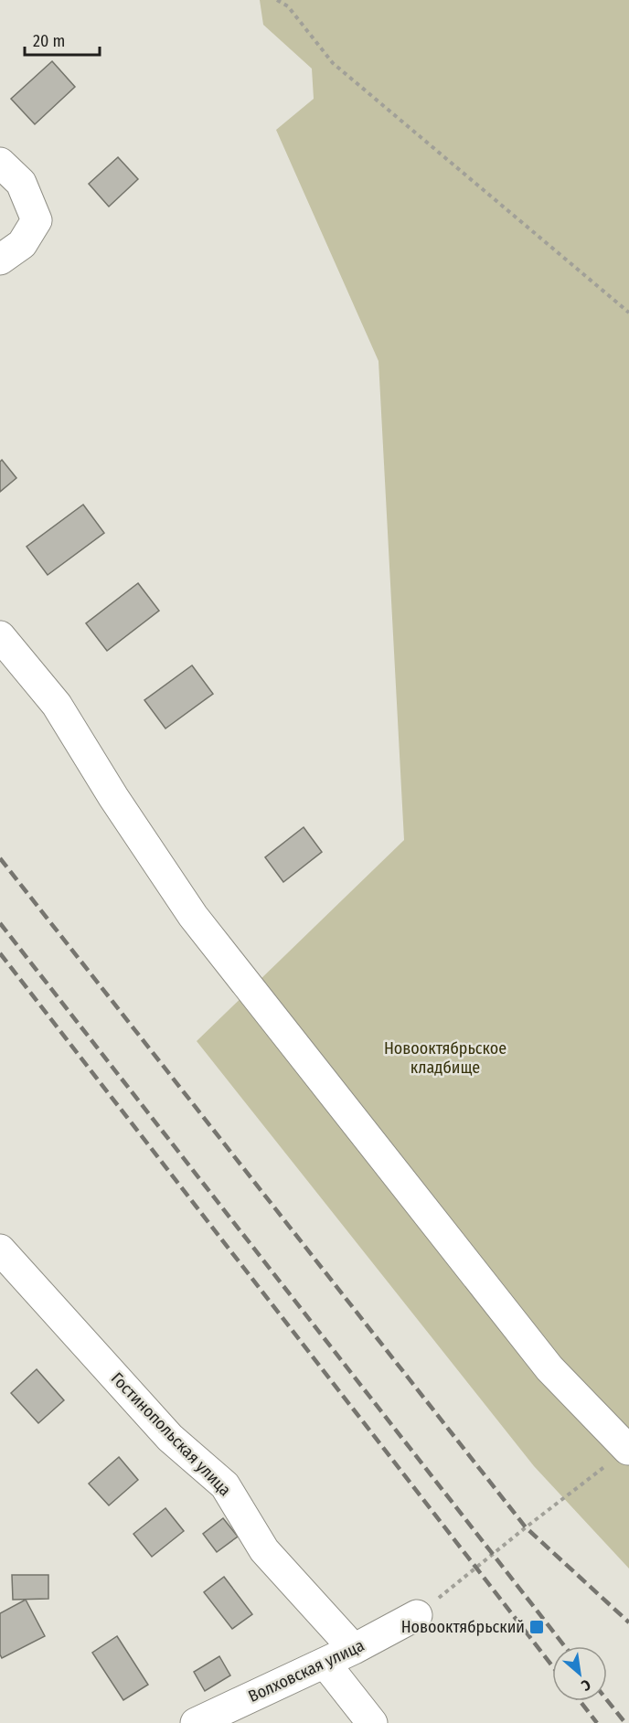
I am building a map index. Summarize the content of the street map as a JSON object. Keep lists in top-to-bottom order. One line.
{"streets":{"street":["Гостинопольская улица","Волховская улица"]},"crossings":[["Гостинопольская улица","Волховская улица"]],"parks":["Новооктябрьское кладбище"],"places":{"transit":["Новооктябрьский"]},"scale_bar":"20 m","north":"bottom right"}
